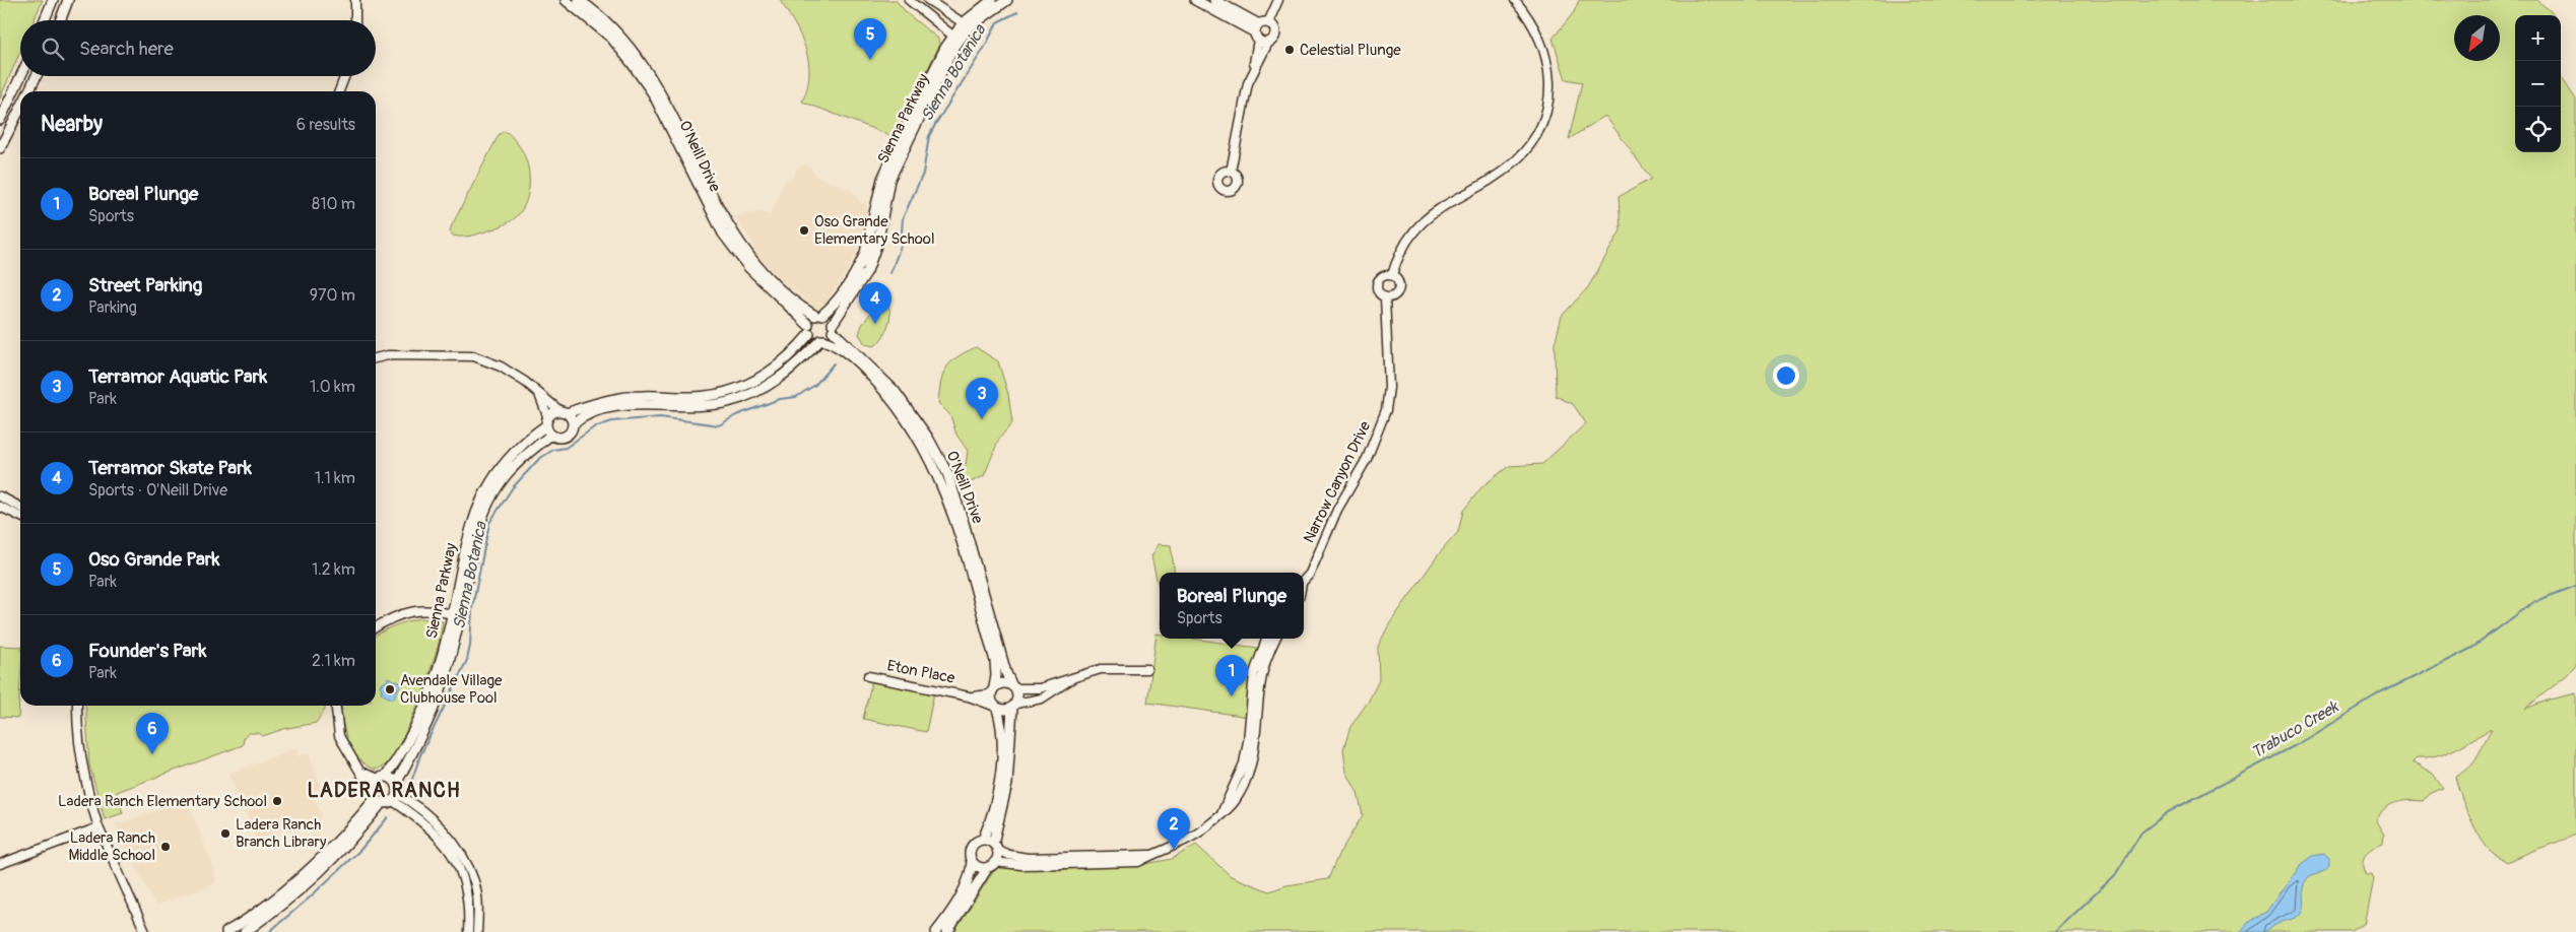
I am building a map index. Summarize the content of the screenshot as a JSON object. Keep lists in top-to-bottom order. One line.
{"streets":{"main road":["Sienna Parkway","O'Neill Drive"],"street":["Narrow Canyon Drive","Eton Place"]},"crossings":[["Sienna Parkway","O'Neill Drive"],["O'Neill Drive","Eton Place"]],"districts":["LADERA RANCH"],"water":["Sienna Botanica","Trabuco Creek"],"places":["Celestial Plunge","Oso Grande Elementary School","Avendale Village Clubhouse Pool","Ladera Ranch Elementary School","Ladera Ranch Branch Library","Ladera Ranch Middle School"],"north":"bottom left","page":{"map_buttons":["+","−"],"pins":["5","4","3","1","6","2"],"search":"Search here","heading":["Nearby","6 results"],"list":[{"mark":"1","name":"Boreal Plunge","note":"Sports","value":"810 m"},{"mark":"2","name":"Street Parking","note":"Parking","value":"970 m"},{"mark":"3","name":"Terramor Aquatic Park","note":"Park","value":"1.0 km"},{"mark":"4","name":"Terramor Skate Park","note":"Sports · O'Neill Drive","value":"1.1 km"},{"mark":"5","name":"Oso Grande Park","note":"Park","value":"1.2 km"},{"mark":"6","name":"Founder's Park","note":"Park","value":"2.1 km"}],"popup":["Boreal Plunge","Sports"]}}
